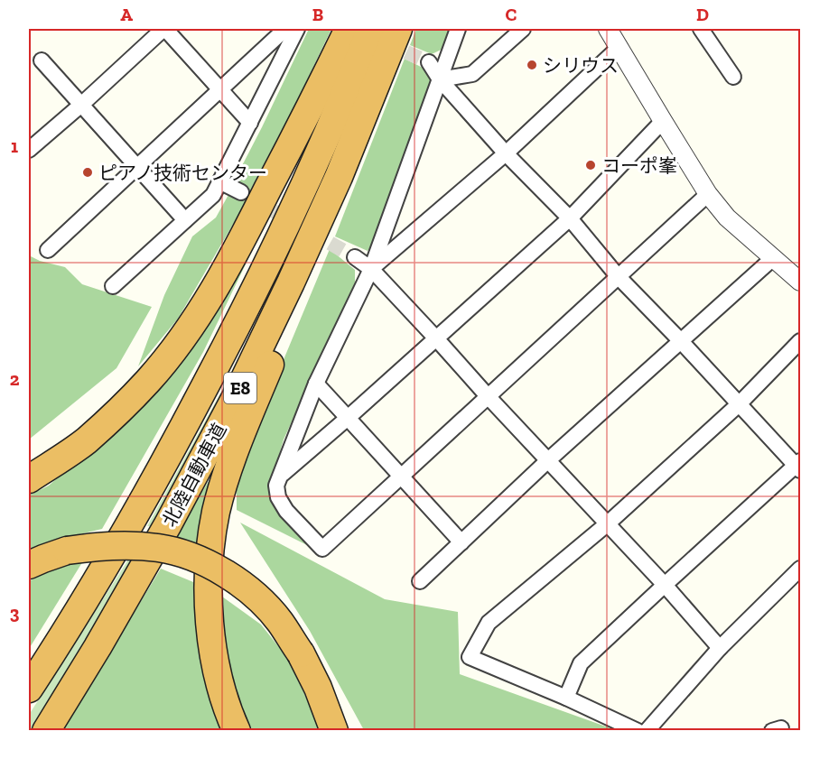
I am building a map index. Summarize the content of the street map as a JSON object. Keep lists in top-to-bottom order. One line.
{"streets":{"highway":["E8","北陸自動車道"]},"places":["シリウス","コーポ峯","ピアノ技術センター"],"grid":{"columns":["A","B","C","D"],"rows":["1","2","3"]}}
